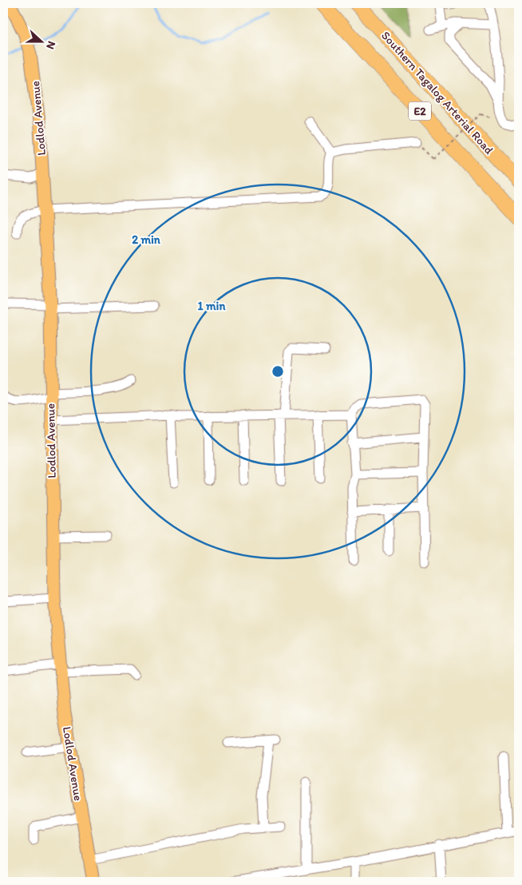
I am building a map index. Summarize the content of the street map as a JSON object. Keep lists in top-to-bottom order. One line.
{"streets":{"highway":["Southern Tagalog Arterial Road","E2"],"main road":["Lodlod Avenue"]},"north":"right","rings":["2 min","1 min"]}
